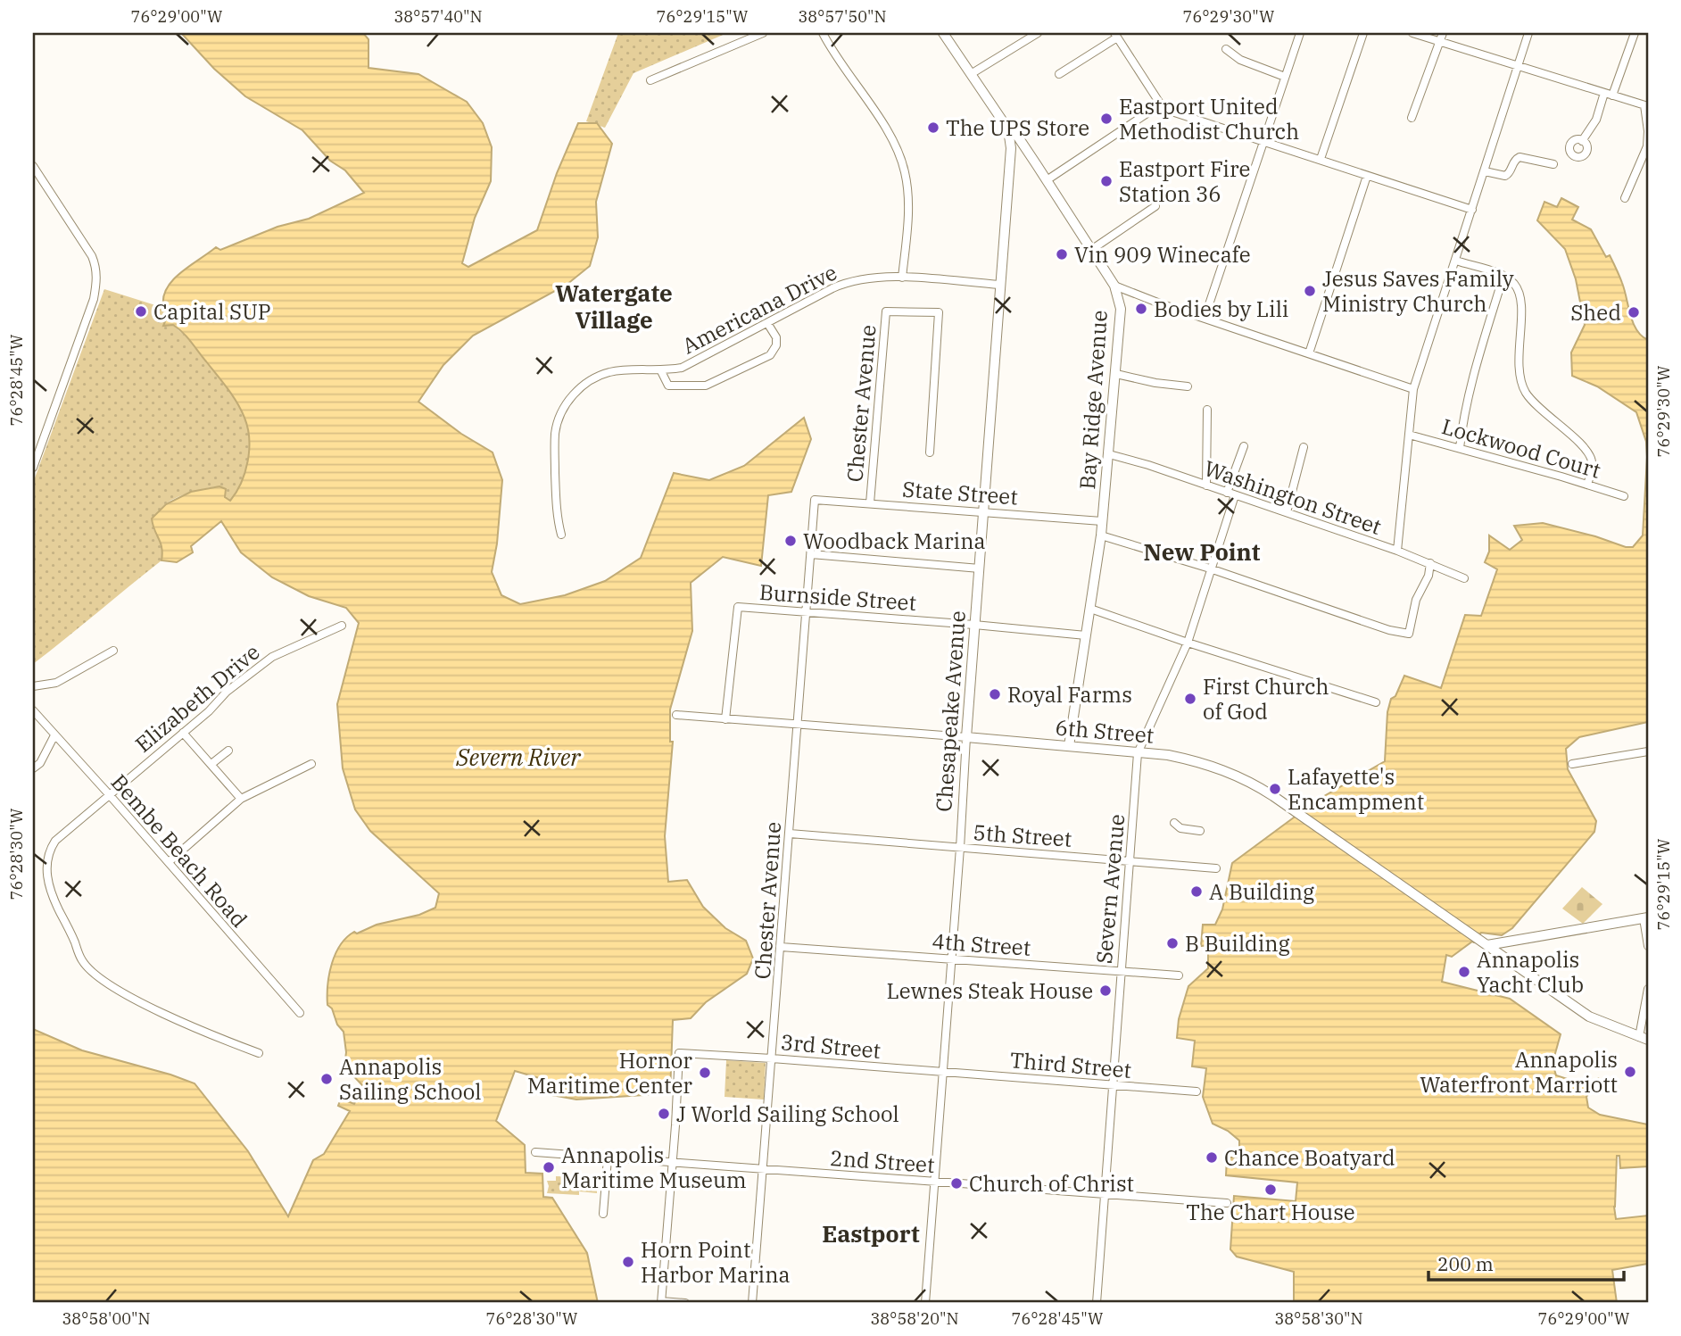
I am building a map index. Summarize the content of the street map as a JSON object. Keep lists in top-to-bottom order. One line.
{"streets":{"main road":["Bay Ridge Avenue","Chesapeake Avenue","6th Street"],"street":["Americana Drive","Chester Avenue","Lockwood Court","State Street","Washington Street","Burnside Street","Elizabeth Drive","5th Street","Bembe Beach Road","Severn Avenue","4th Street","3rd Street","Third Street","2nd Street"]},"crossings":[["Americana Drive","Chesapeake Avenue"],["Bay Ridge Avenue","State Street"],["Bay Ridge Avenue","Washington Street"],["Bay Ridge Avenue","Burnside Street"],["Bay Ridge Avenue","Chesapeake Avenue"],["Bay Ridge Avenue","6th Street"],["Chester Avenue","State Street"],["Chester Avenue","Burnside Street"],["Chester Avenue","6th Street"],["Chester Avenue","5th Street"],["Chester Avenue","4th Street"],["Chester Avenue","3rd Street"],["Chester Avenue","2nd Street"],["State Street","Chesapeake Avenue"],["Washington Street","Severn Avenue"],["Burnside Street","Chesapeake Avenue"],["Burnside Street","6th Street"],["Elizabeth Drive","Bembe Beach Road"],["Chesapeake Avenue","6th Street"],["Chesapeake Avenue","5th Street"],["Chesapeake Avenue","4th Street"],["Chesapeake Avenue","3rd Street"],["Chesapeake Avenue","Third Street"],["Chesapeake Avenue","2nd Street"],["6th Street","Severn Avenue"],["5th Street","Severn Avenue"],["Severn Avenue","4th Street"],["Severn Avenue","Third Street"],["Severn Avenue","2nd Street"],["3rd Street","Third Street"],["3rd Street","2nd Street"]],"districts":["Watergate Village","New Point","Eastport"],"water":["Severn River"],"places":["Eastport United Methodist Church","The UPS Store","Eastport Fire Station 36","Vin 909 Winecafe","Jesus Saves Family Ministry Church","Bodies by Lili","Capital SUP","Shed","Woodback Marina","Royal Farms","First Church of God","Lafayette's Encampment","A Building","B Building","Annapolis Yacht Club","Lewnes Steak House","Annapolis Waterfront Marriott","Hornor Maritime Center","Annapolis Sailing School","J World Sailing School","Chance Boatyard","Annapolis Maritime Museum","Church of Christ","The Chart House","Horn Point Harbor Marina"],"scale_bar":"200 m","coordinates":["76°29'00\"W","38°57'40\"N","76°29'15\"W","38°57'50\"N","76°29'30\"W","76°28'45\"W","76°28'30\"W","38°58'00\"N","38°58'20\"N","38°58'30\"N"]}
